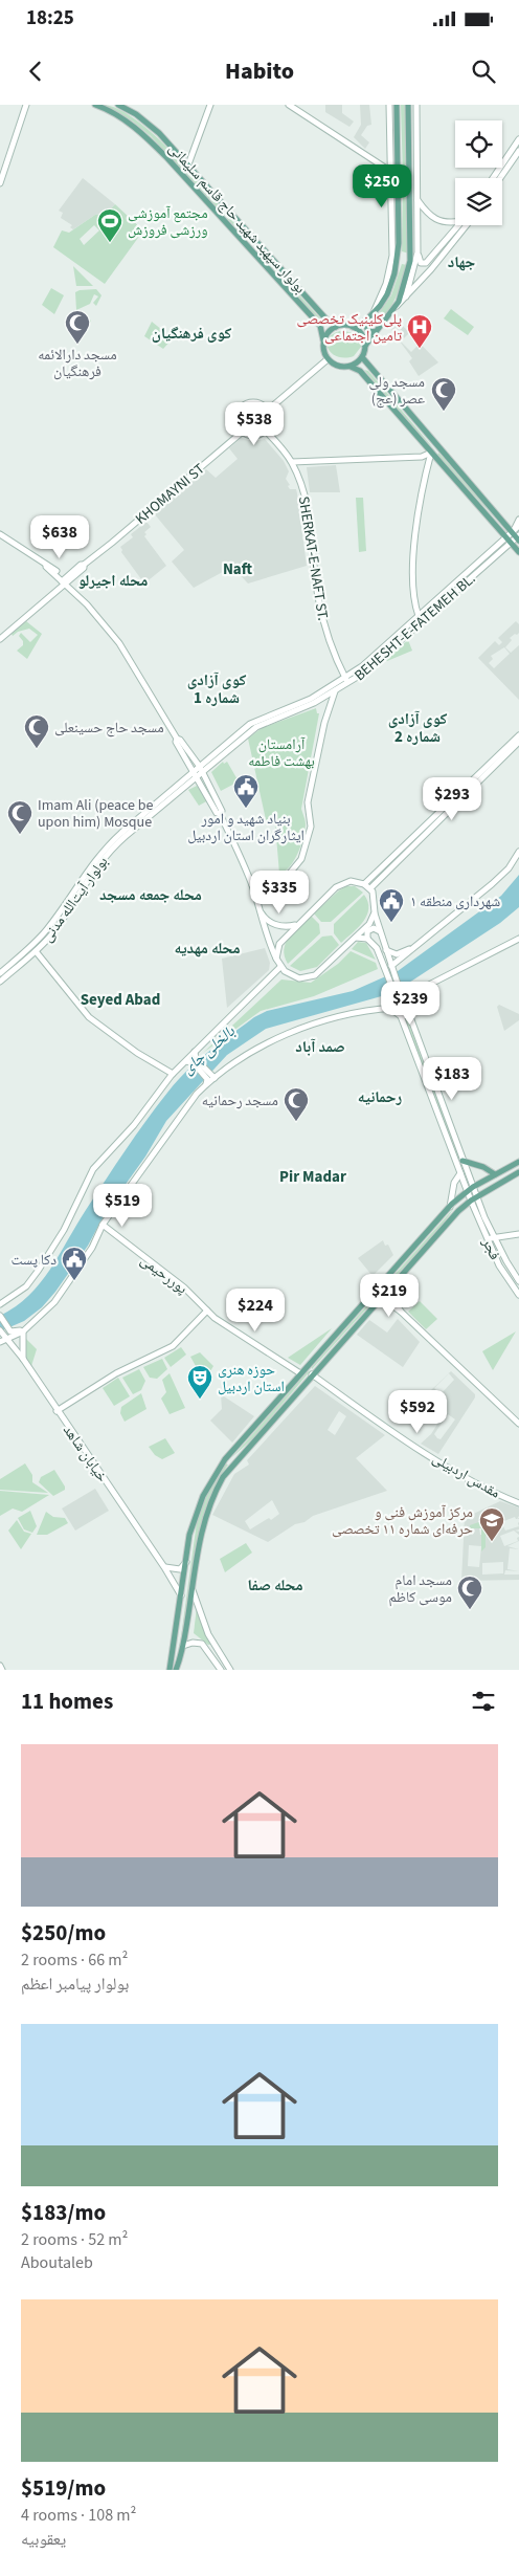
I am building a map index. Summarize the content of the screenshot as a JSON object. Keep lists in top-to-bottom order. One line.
{"streets":{"main road":["بولوار سپهبد شهید حاج قاسم سلیمانی","KHOMAYNI ST","SHERKAT-E-NAFT ST.","BEHESHT-E-FATEMEH BL.","بولوار آیت‌الله مدنی","فجر","پوررحیمی","خیابان شاهد","مقدس اردبیلی"]},"crossings":[["بولوار سپهبد شهید حاج قاسم سلیمانی","KHOMAYNI ST"],["KHOMAYNI ST","SHERKAT-E-NAFT ST."],["SHERKAT-E-NAFT ST.","BEHESHT-E-FATEMEH BL."],["BEHESHT-E-FATEMEH BL.","بولوار آیت‌الله مدنی"]],"districts":["جهاد","کوی فرهنگیان","Naft","محله اجیرلو","کوی آزادی شماره 1","کوی آزادی شماره 2","محله جمعه مسجد","محله مهدیه","Seyed Abad","صمد آباد","رحمانیه","Pir Madar","محله صفا"],"water":["بالخلی چای"],"parks":["آرامستان بهشت فاطمه"],"places":{"sports":["مجتمع آموزشی ورزشی فروزش"],"mosque":["مسجد دارالائمه فرهنگیان","مسجد ولی عصر (عج)","مسجد حاج حسینعلی","Imam Ali (peace be upon him) Mosque","مسجد رحمانیه","مسجد امام موسی کاظم"],"hospital":["پلی‌کلینیک تخصصی تامین اجتماعی"],"public building":["بنیاد شهید و امور ایثارگران استان اردبیل","شهرداری منطقه ۱","دکا پست"],"theatre":["حوزه هنری استان اردبیل"],"school or university":["مرکز آموزش فنی و حرفه‌ای شماره ۱۱ تخصصی"]},"page":{"status":"18:25","header":"Habito","price":["$250","$538","$638","$293","$335","$239","$183","$519","$219","$224","$592"],"heading":"11 homes","list":[{"name":"$250/mo","note":"2 rooms · 66 m² · بولوار پیامبر اعظم"},{"name":"$183/mo","note":"2 rooms · 52 m² · Aboutaleb"},{"name":"$519/mo","note":"4 rooms · 108 m² · یعقوبیه"}]}}
